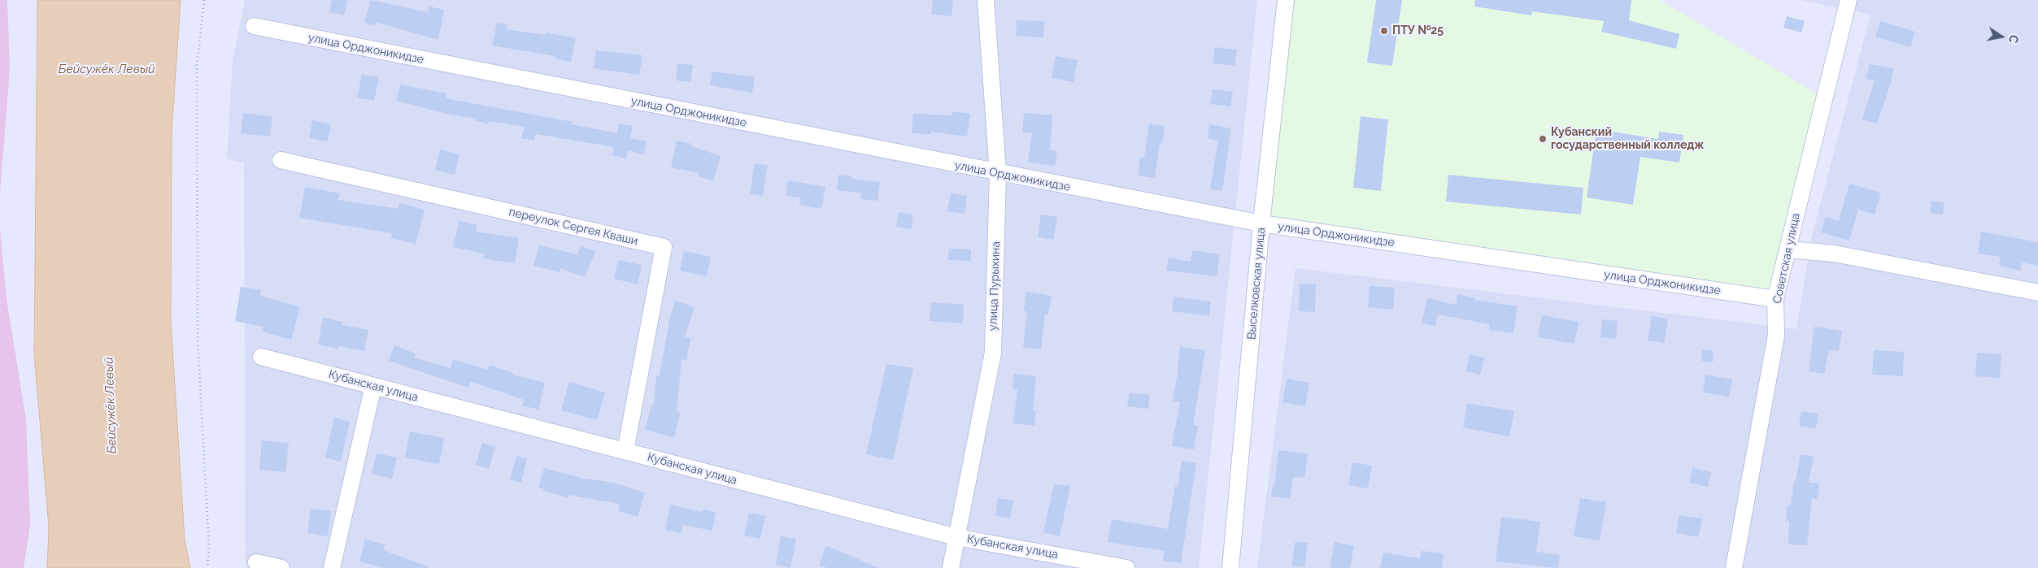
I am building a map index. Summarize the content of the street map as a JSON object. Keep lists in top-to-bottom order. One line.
{"streets":{"street":["улица Орджоникидзе","переулок Сергея Кваши","Советская улица","Выселковская улица","улица Пурыхина","Кубанская улица"]},"crossings":[["улица Орджоникидзе","Советская улица"],["улица Орджоникидзе","Выселковская улица"],["улица Орджоникидзе","улица Пурыхина"],["переулок Сергея Кваши","Кубанская улица"],["улица Пурыхина","Кубанская улица"]],"water":["Бейсужёк Левый"],"places":["ПТУ №25","Кубанский государственный колледж"],"north":"right"}
